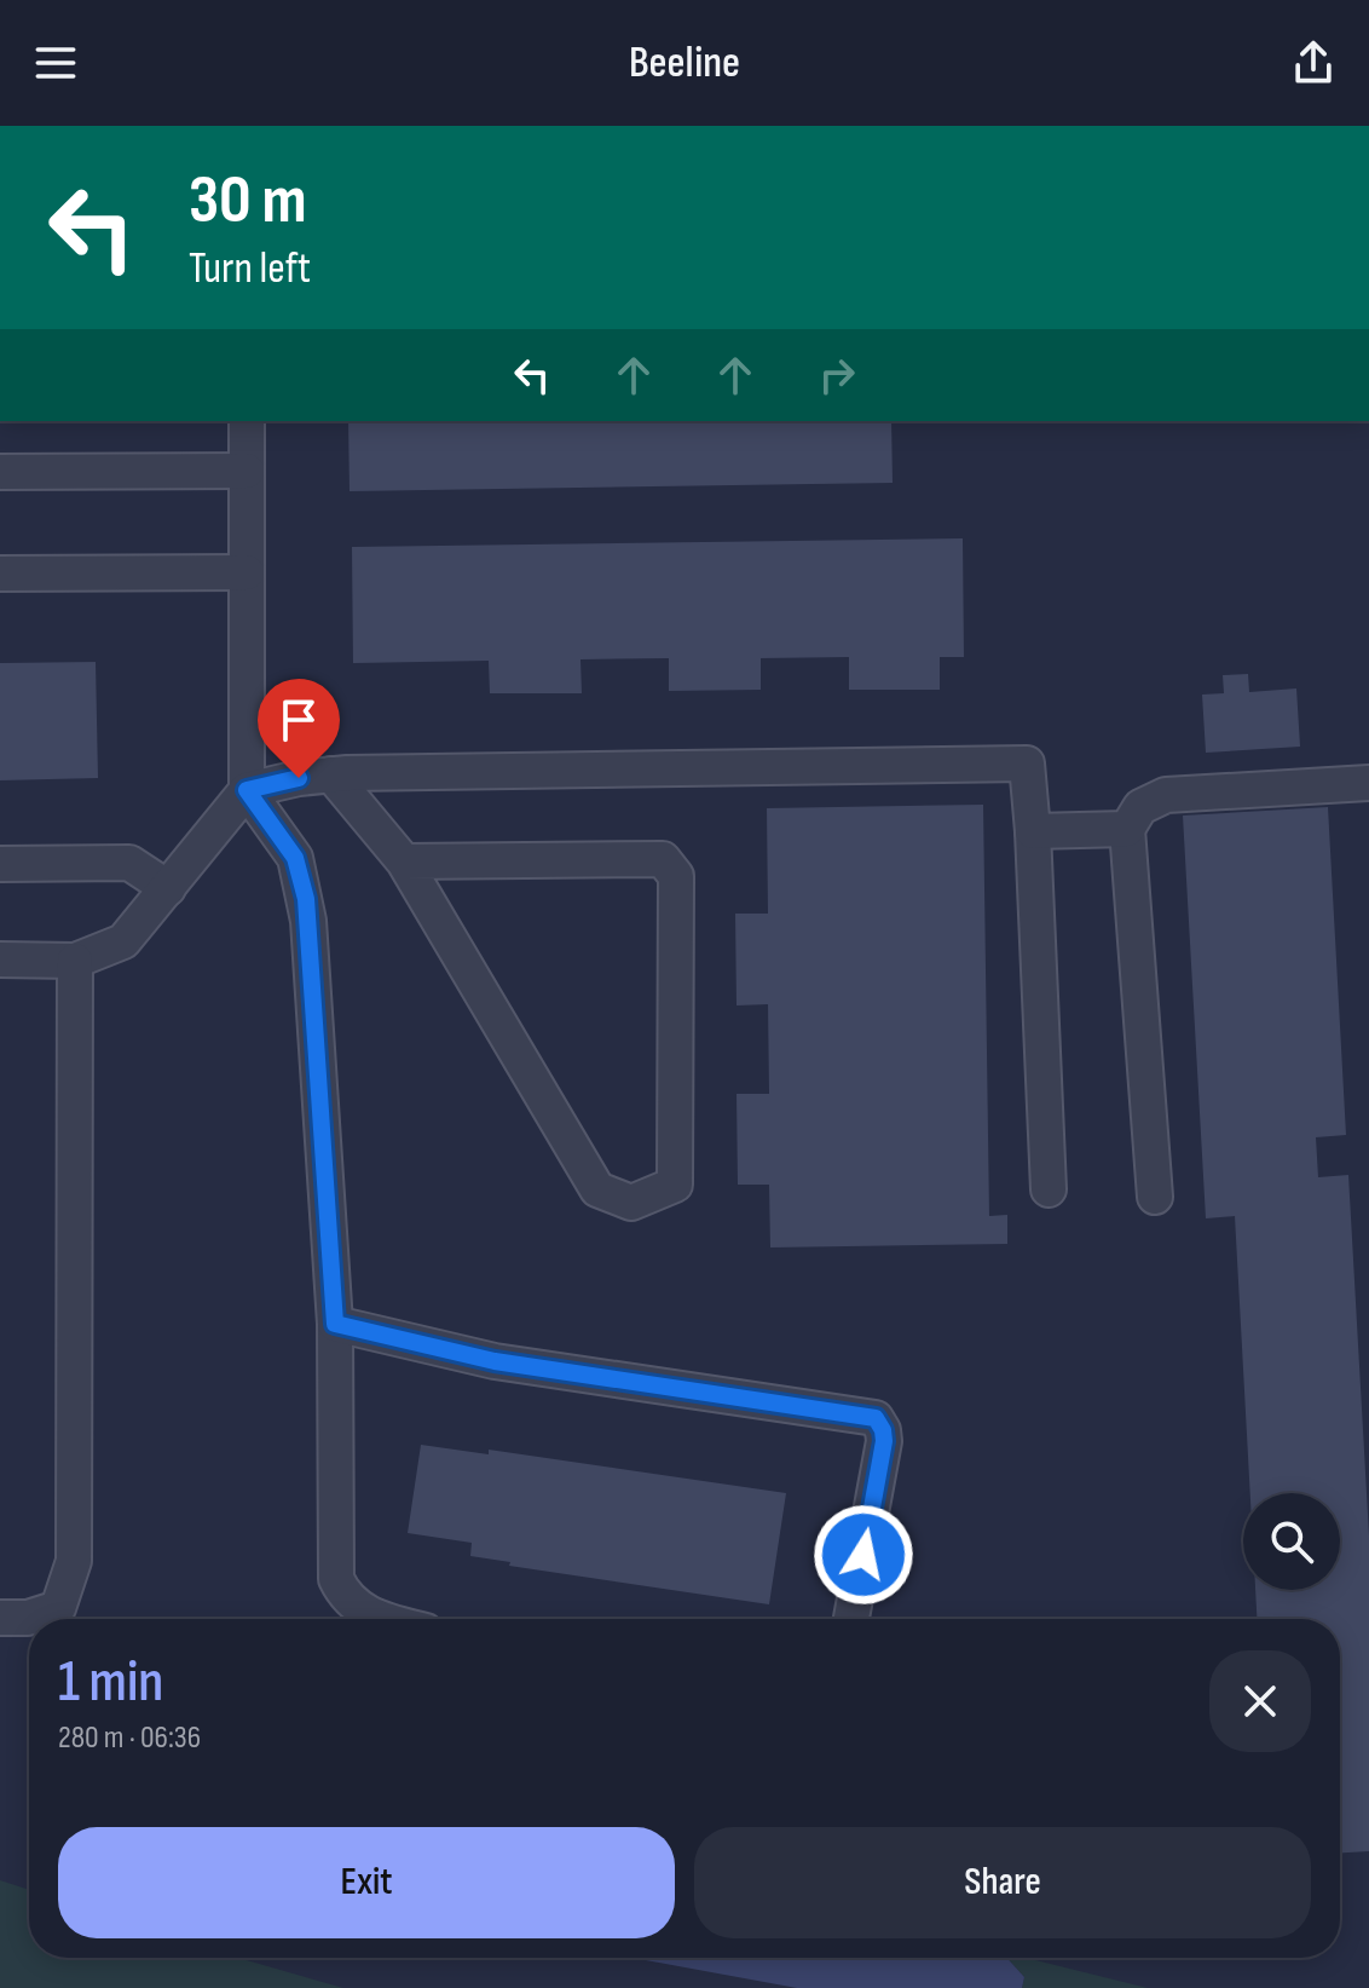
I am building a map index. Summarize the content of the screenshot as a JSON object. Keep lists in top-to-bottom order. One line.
{"page":{"header":"Beeline","turn":["30 m","Turn left"],"heading":["1 min","280 m · 06:36"],"buttons":["Exit","Share"]}}
